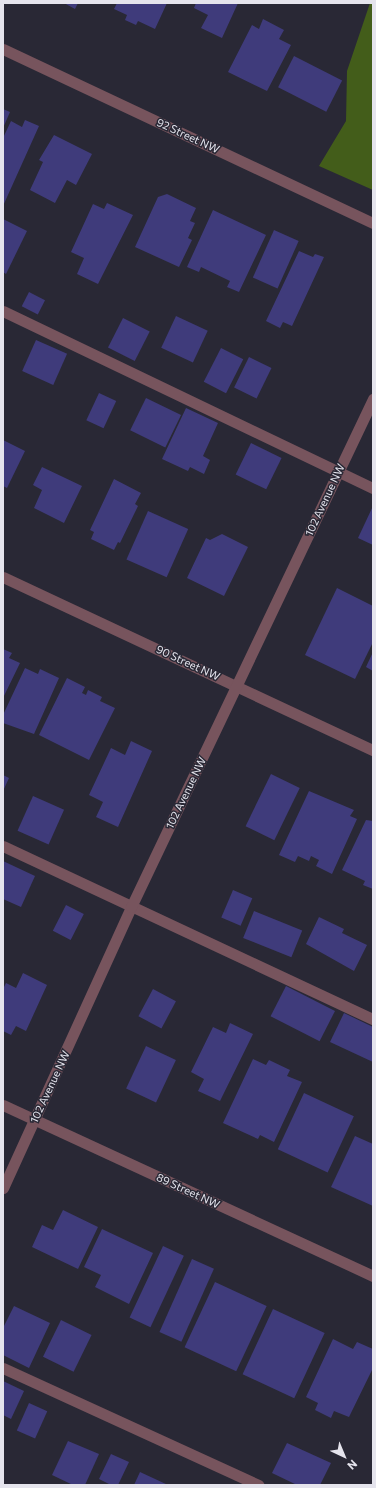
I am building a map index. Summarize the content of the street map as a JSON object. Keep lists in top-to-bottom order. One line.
{"streets":{"street":["92 Street NW","102 Avenue NW","90 Street NW","89 Street NW"]},"crossings":[["102 Avenue NW","90 Street NW"],["102 Avenue NW","89 Street NW"]],"north":"bottom right"}
